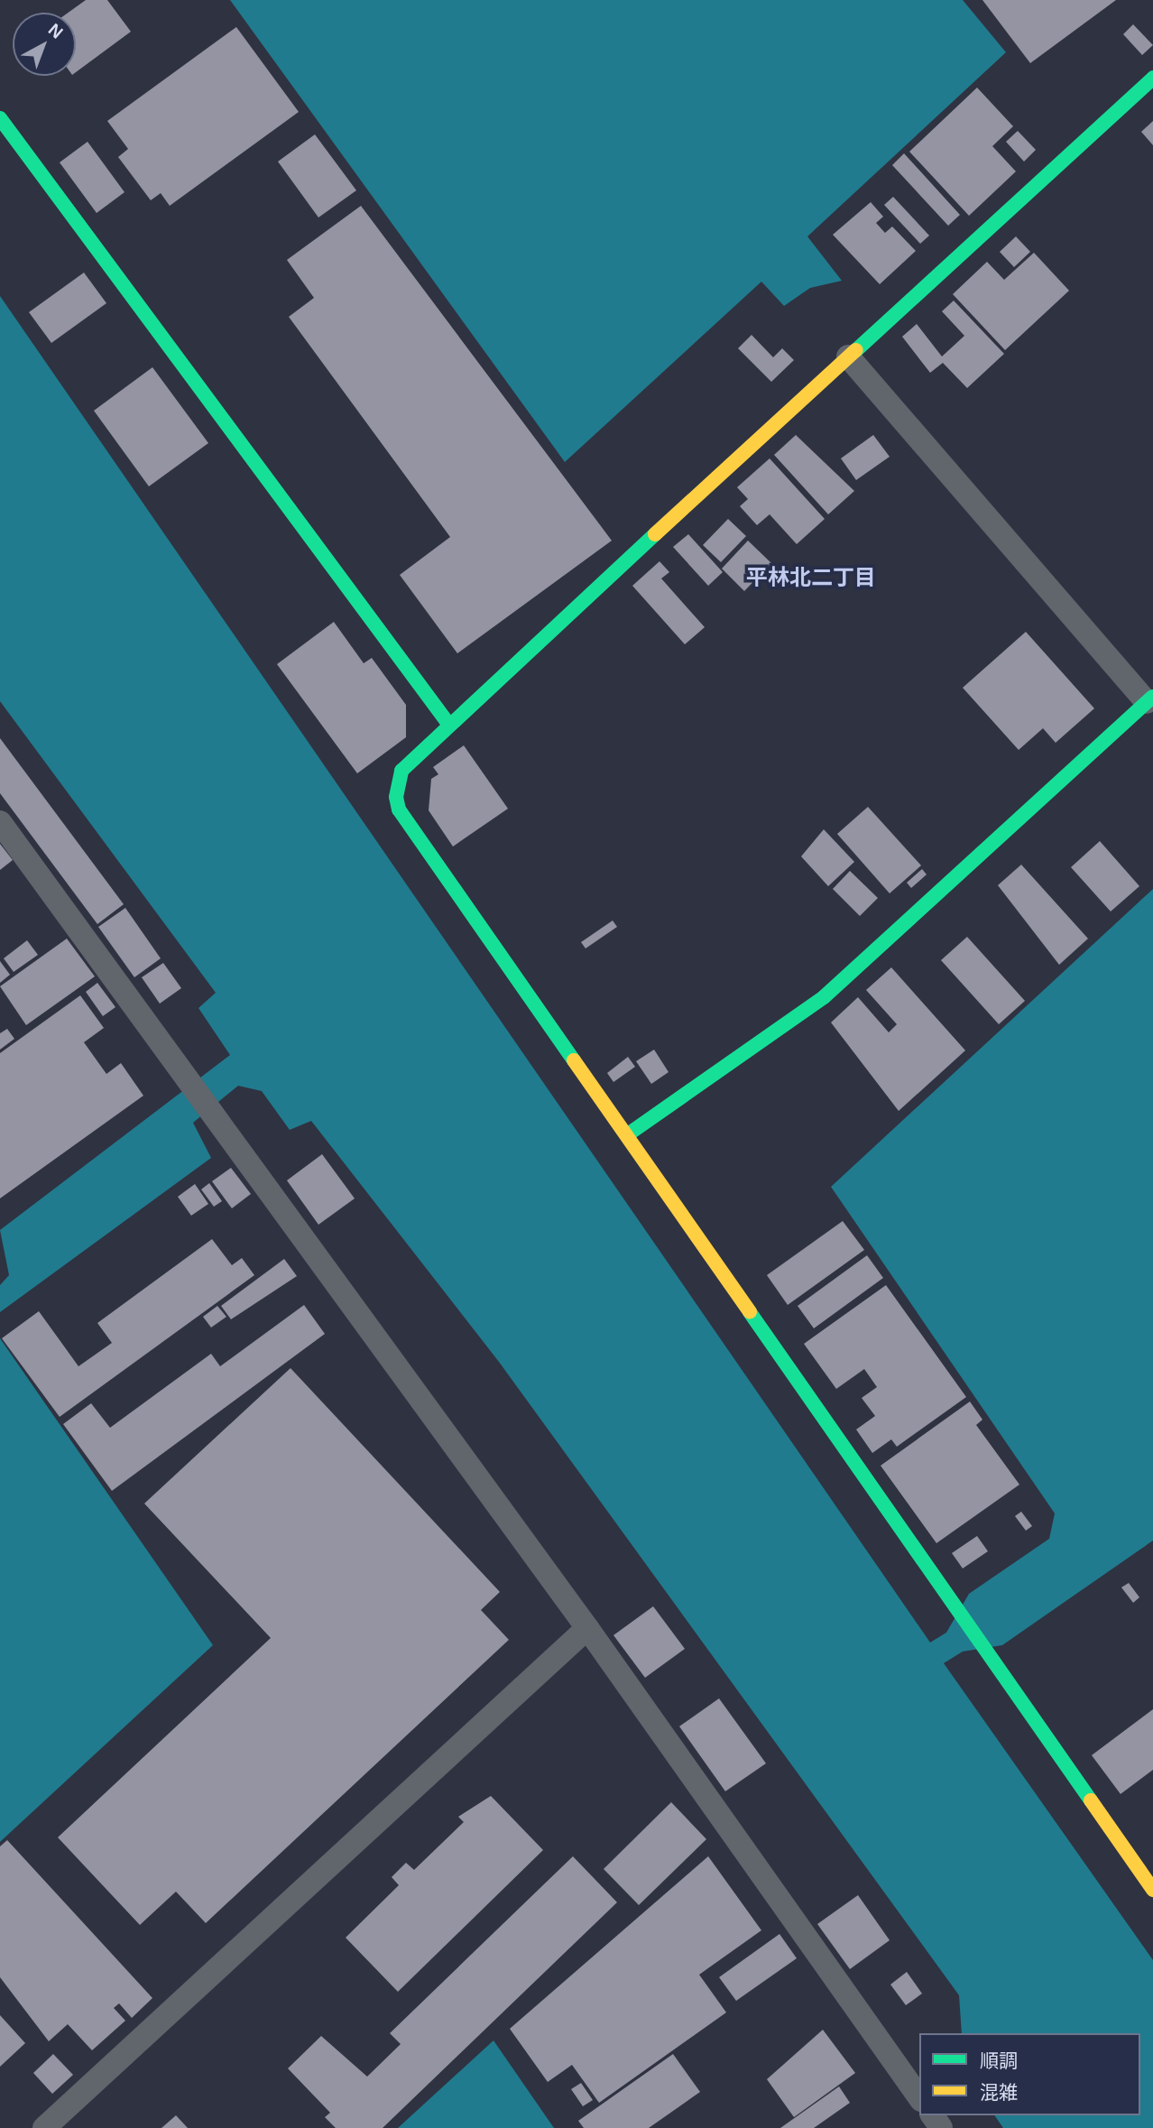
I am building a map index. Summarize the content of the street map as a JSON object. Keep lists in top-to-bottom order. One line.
{"districts":["平林北二丁目"],"legend":["順調","混雑"],"north":"top right"}
